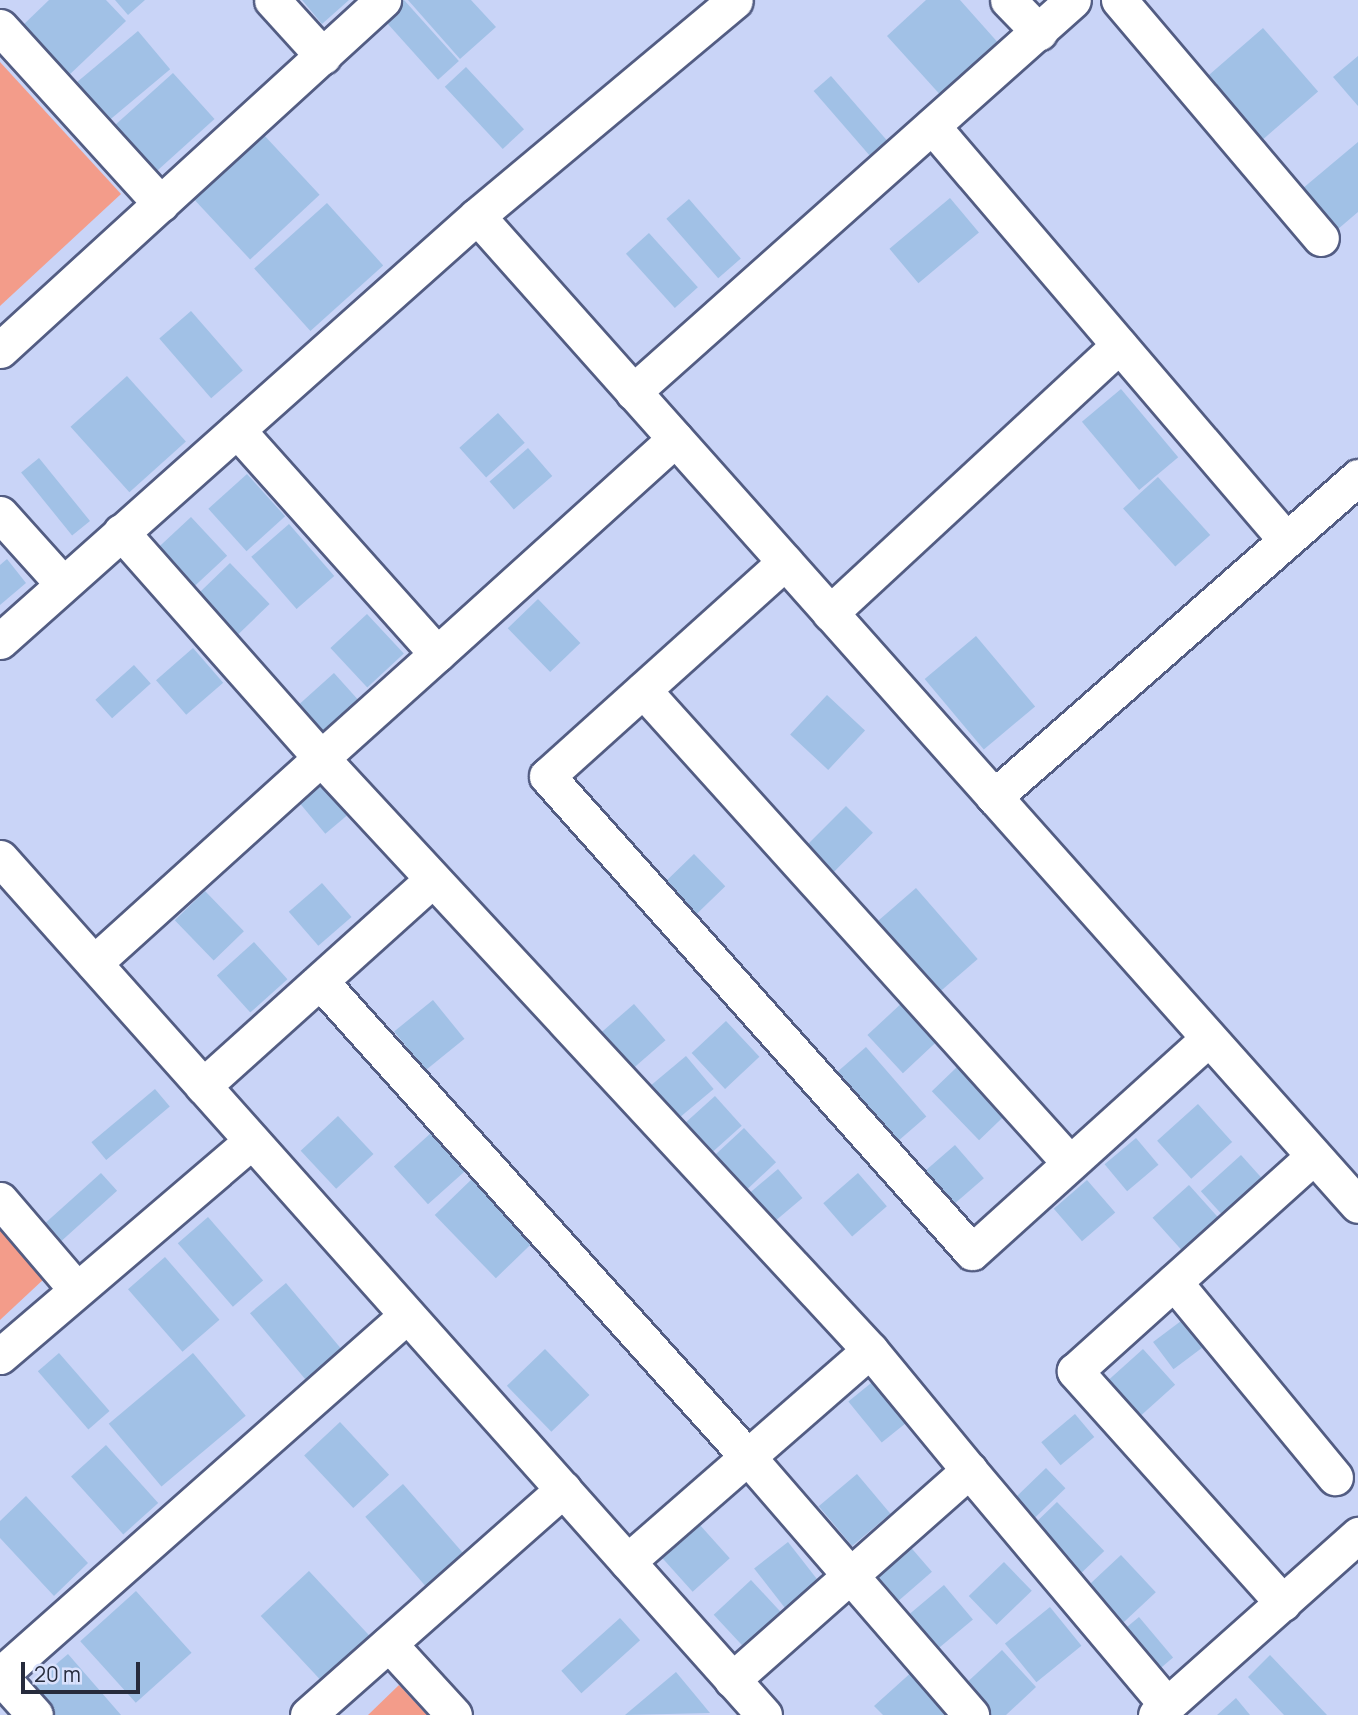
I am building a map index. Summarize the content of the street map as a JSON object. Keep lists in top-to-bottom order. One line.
{"scale_bar":"20 m"}
